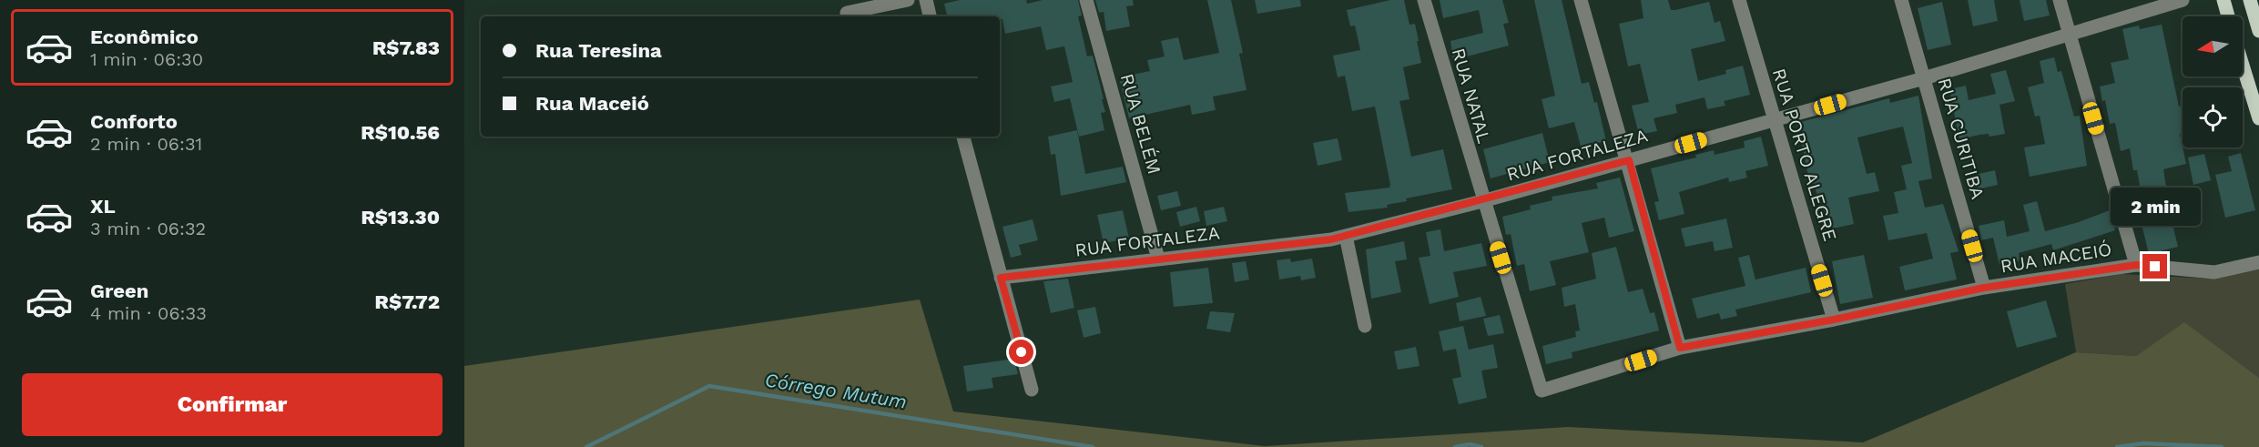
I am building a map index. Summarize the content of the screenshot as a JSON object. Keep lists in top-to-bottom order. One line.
{"streets":{"street":["RUA NATAL","RUA BELÉM","RUA CURITIBA","RUA FORTALEZA","RUA PORTO ALEGRE","RUA MACEIÓ"]},"crossings":[["RUA NATAL","RUA FORTALEZA"],["RUA NATAL","RUA MACEIÓ"],["RUA BELÉM","RUA FORTALEZA"],["RUA CURITIBA","RUA FORTALEZA"],["RUA CURITIBA","RUA MACEIÓ"],["RUA FORTALEZA","RUA PORTO ALEGRE"],["RUA PORTO ALEGRE","RUA MACEIÓ"]],"water":["Córrego Mutum"],"north":"left","page":{"list":[{"name":"Econômico","note":"1 min · 06:30","value":"R$7.83"},{"name":"Conforto","note":"2 min · 06:31","value":"R$10.56"},{"name":"XL","note":"3 min · 06:32","value":"R$13.30"},{"name":"Green","note":"4 min · 06:33","value":"R$7.72"}],"banner":["Rua Teresina","Rua Maceió"],"bubble":"2 min","buttons":"Confirmar"}}
